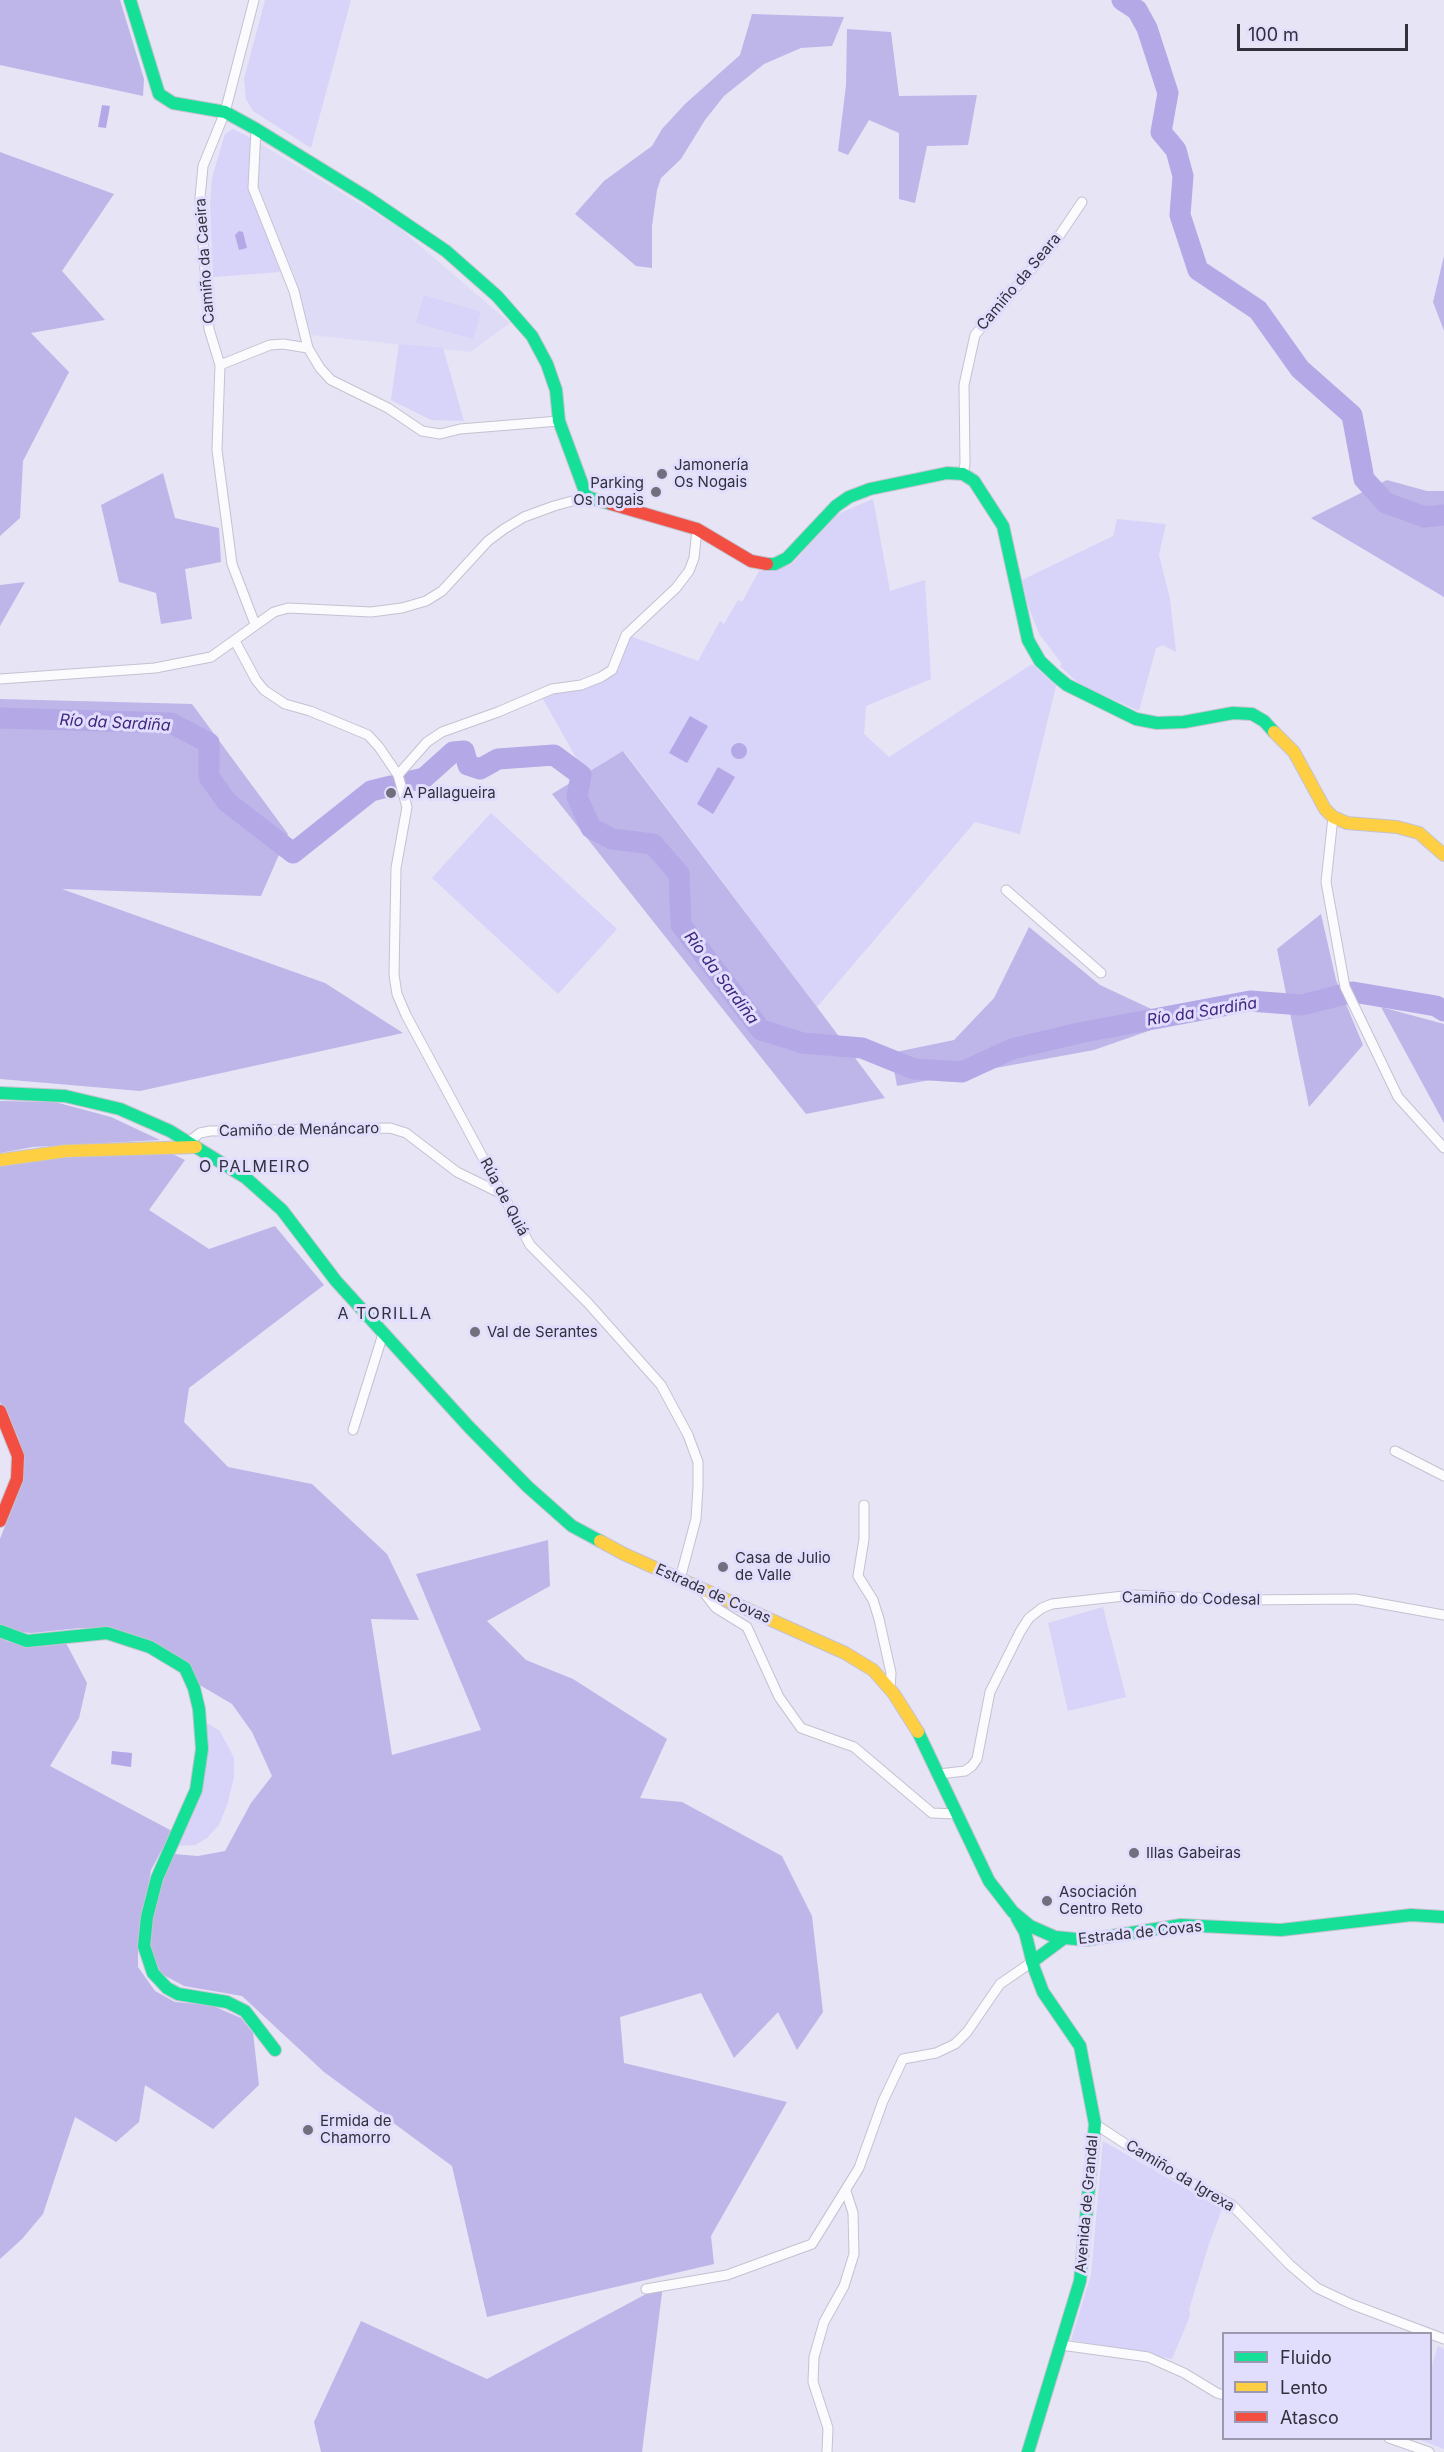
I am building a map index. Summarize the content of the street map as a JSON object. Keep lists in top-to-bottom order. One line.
{"streets":{"street":["Camiño da Caeira","Camiño da Seara","Camiño de Menáncaro","Rúa de Quiá","Estrada de Covas","Camiño do Codesal","Camiño da Igrexa","Avenida de Grandal"]},"crossings":[["Camiño de Menáncaro","Rúa de Quiá"],["Camiño de Menáncaro","Estrada de Covas"],["Rúa de Quiá","Estrada de Covas"],["Estrada de Covas","Camiño do Codesal"],["Estrada de Covas","Avenida de Grandal"],["Camiño da Igrexa","Avenida de Grandal"]],"districts":["O PALMEIRO","A TORILLA"],"water":["Río da Sardiña"],"places":["Jamonería Os Nogais","Parking Os nogais","A Pallagueira","Val de Serantes","Casa de Julio de Valle","Illas Gabeiras","Asociación Centro Reto","Ermida de Chamorro"],"legend":["Fluido","Lento","Atasco"],"scale_bar":"100 m"}
